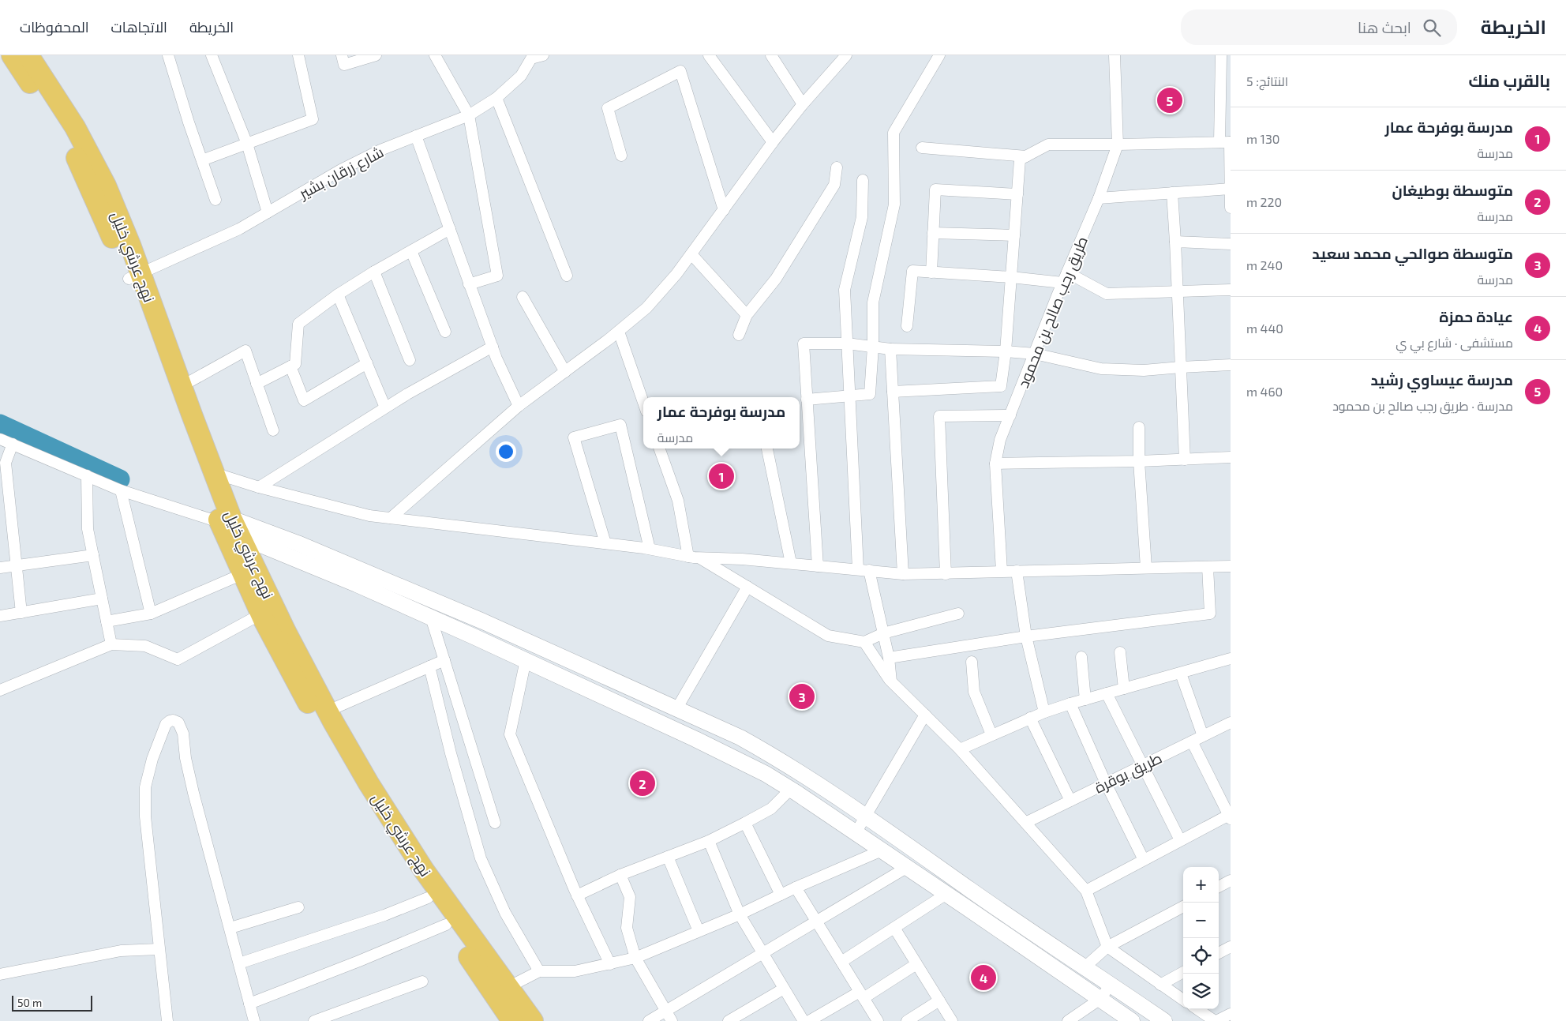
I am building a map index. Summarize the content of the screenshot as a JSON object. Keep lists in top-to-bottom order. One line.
{"streets":{"highway":["نهج عرشي خليل"],"street":["شارع زرقان بشير","طريق رجب صالح بن محمود","طريق بوقرة"]},"crossings":[["شارع زرقان بشير","نهج عرشي خليل"]],"scale_bar":"50 m","page":{"header":"الخريطة","search":"ابحث هنا","nav":["الخريطة","الاتجاهات","المحفوظات"],"heading":["بالقرب منك","النتائج: 5"],"pins":["5","1","3","2","4"],"list":[{"mark":"1","name":"مدرسة بوفرحة عمار","note":"مدرسة","value":"130 m"},{"mark":"2","name":"متوسطة بوطيغان","note":"مدرسة","value":"220 m"},{"mark":"3","name":"متوسطة صوالحي محمد سعيد","note":"مدرسة","value":"240 m"},{"mark":"4","name":"عيادة حمزة","note":"مستشفى · شارع بي ي","value":"440 m"},{"mark":"5","name":"مدرسة عيساوي رشيد","note":"مدرسة · طريق رجب صالح بن محمود","value":"460 m"}],"popup":["مدرسة بوفرحة عمار","مدرسة"],"map_buttons":["+","−"],"scale":"50 m"}}
